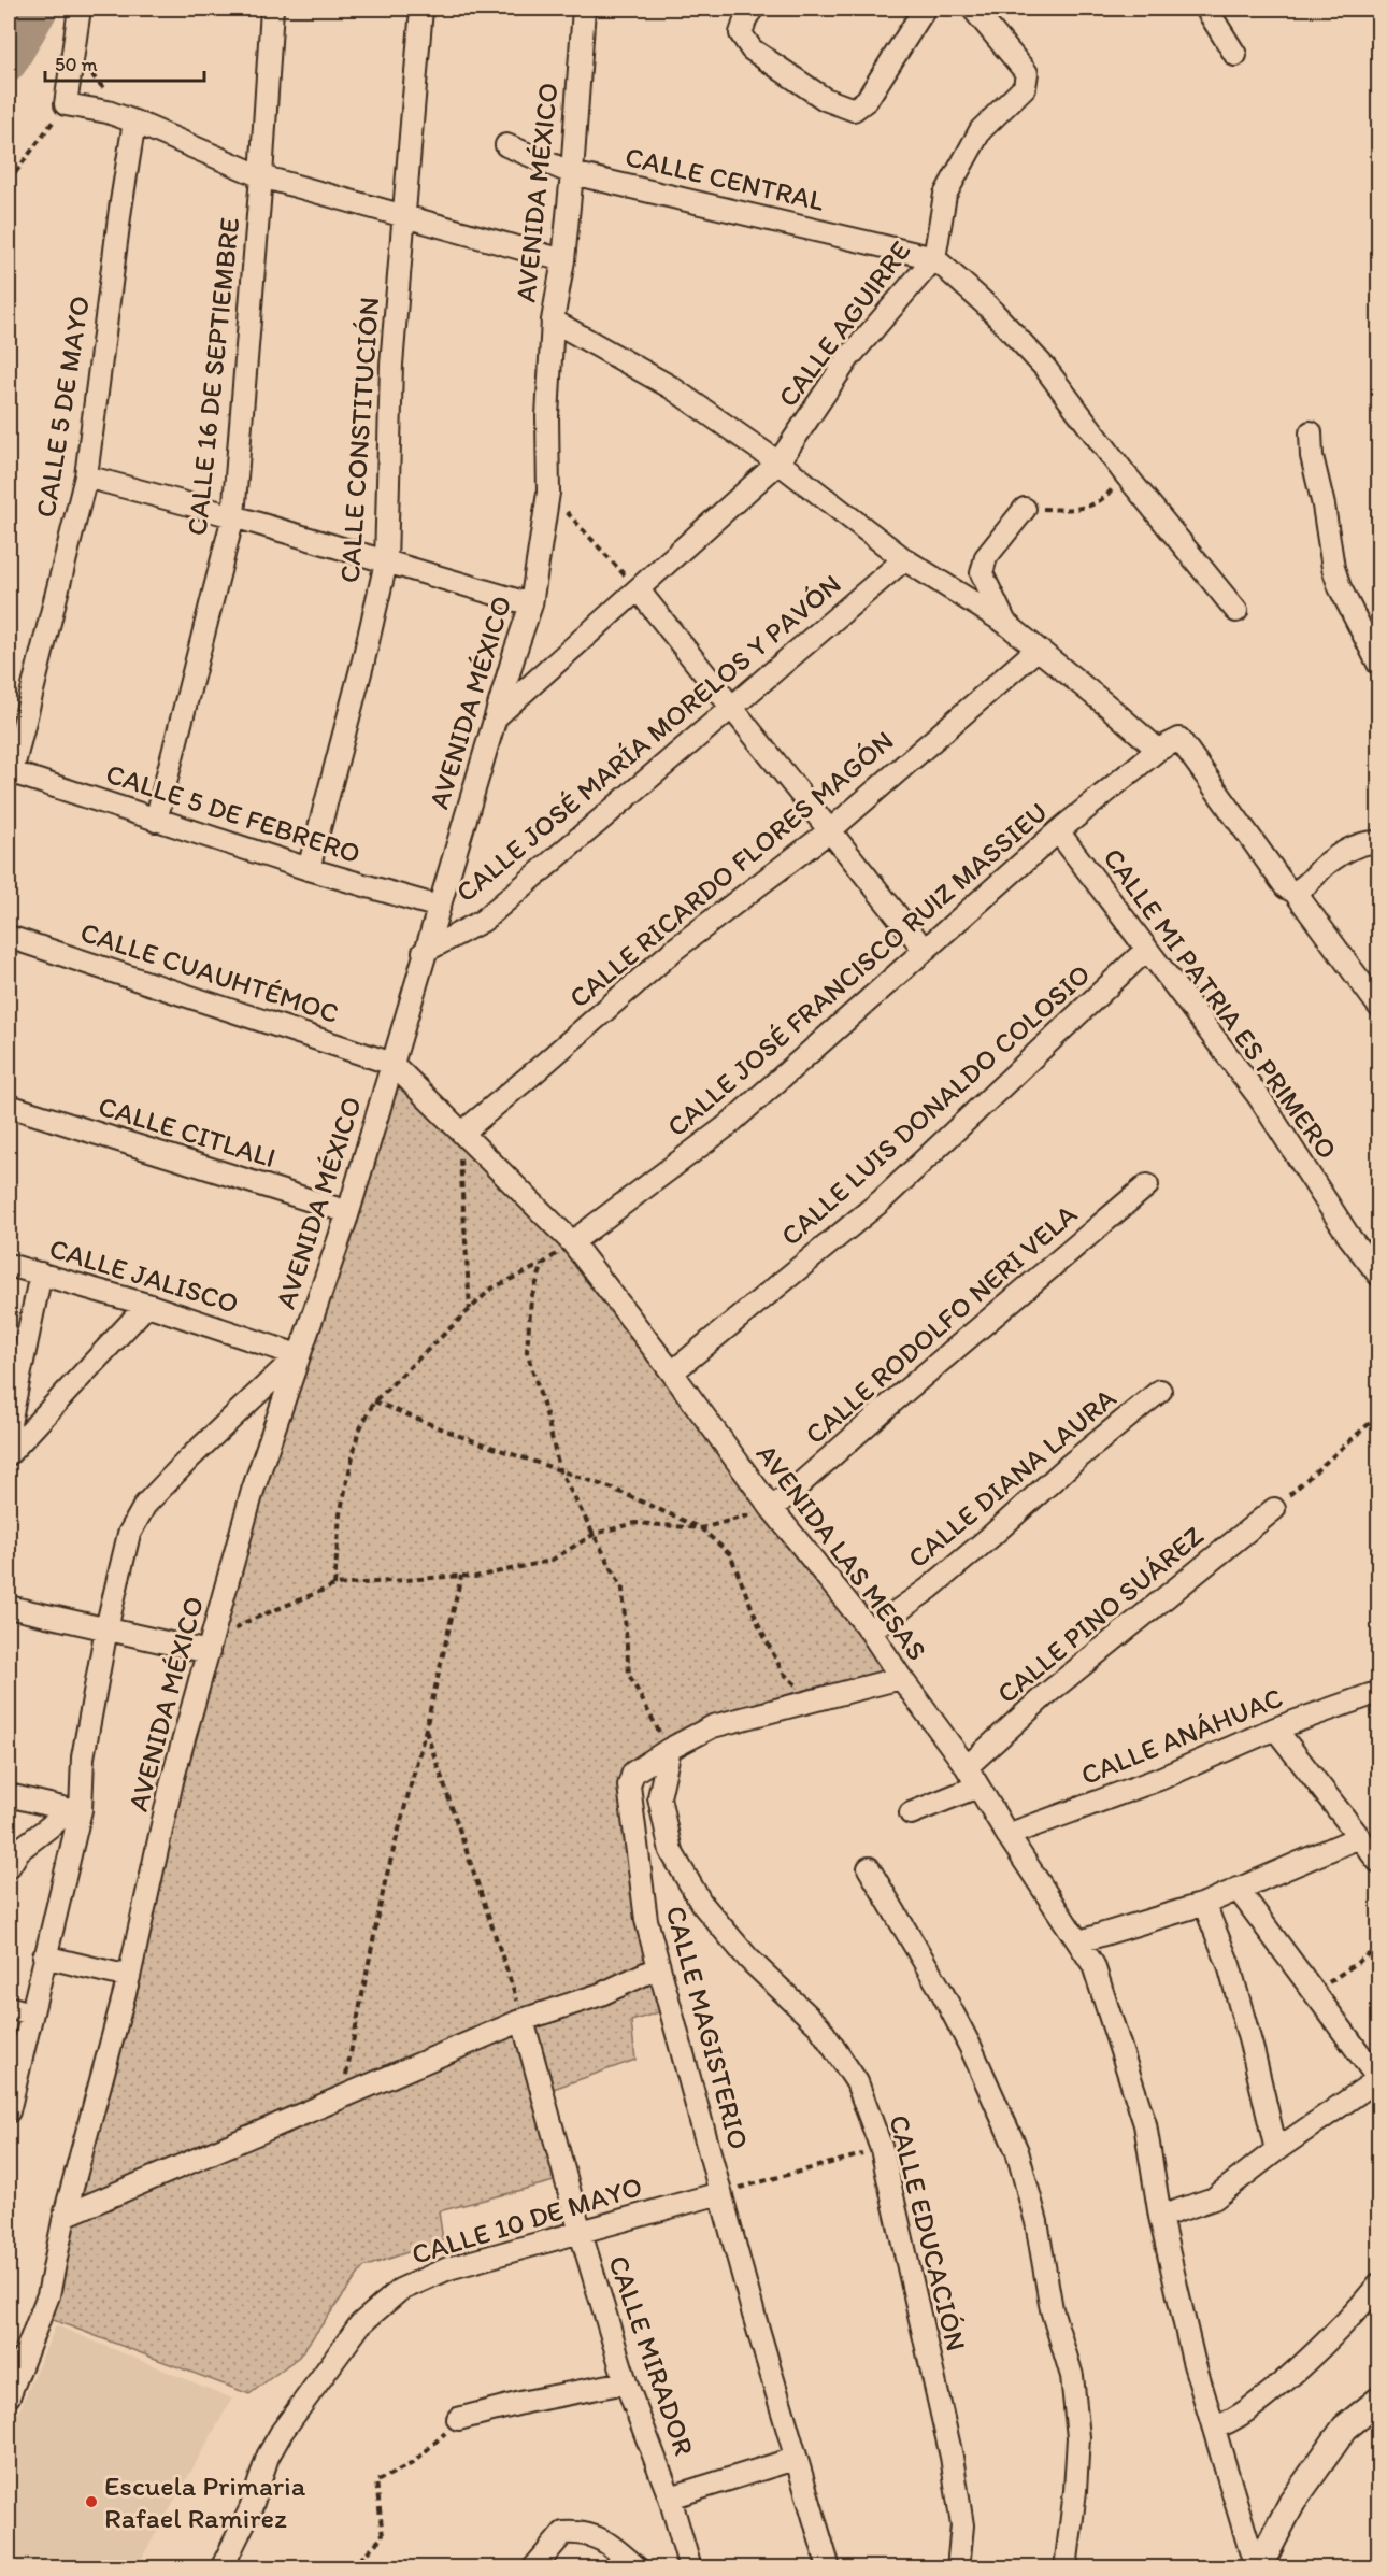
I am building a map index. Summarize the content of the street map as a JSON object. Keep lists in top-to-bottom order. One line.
{"streets":{"street":["CALLE CENTRAL","AVENIDA MÉXICO","CALLE AGUIRRE","CALLE 16 DE SEPTIEMBRE","CALLE 5 DE MAYO","CALLE CONSTITUCIÓN","CALLE JOSÉ MARÍA MORELOS Y PAVÓN","CALLE 5 DE FEBRERO","CALLE RICARDO FLORES MAGÓN","CALLE JOSÉ FRANCISCO RUIZ MASSIEU","CALLE CUAUHTÉMOC","CALLE MI PATRIA ES PRIMERO","CALLE LUIS DONALDO COLOSIO","CALLE CITLALI","CALLE JALISCO","CALLE RODOLFO NERI VELA","CALLE DIANA LAURA","AVENIDA LAS MESAS","CALLE PINO SUÁREZ","CALLE ANÁHUAC","CALLE MAGISTERIO","CALLE 10 DE MAYO","CALLE EDUCACIÓN","CALLE MIRADOR"]},"crossings":[["CALLE CENTRAL","AVENIDA MÉXICO"],["CALLE CENTRAL","CALLE AGUIRRE"],["AVENIDA MÉXICO","CALLE AGUIRRE"],["AVENIDA MÉXICO","CALLE JOSÉ MARÍA MORELOS Y PAVÓN"],["AVENIDA MÉXICO","CALLE 5 DE FEBRERO"],["AVENIDA MÉXICO","CALLE CUAUHTÉMOC"],["AVENIDA MÉXICO","CALLE CITLALI"],["AVENIDA MÉXICO","CALLE JALISCO"],["CALLE 16 DE SEPTIEMBRE","CALLE 5 DE FEBRERO"],["CALLE 5 DE MAYO","CALLE 5 DE FEBRERO"],["CALLE CONSTITUCIÓN","CALLE 5 DE FEBRERO"],["CALLE RICARDO FLORES MAGÓN","AVENIDA LAS MESAS"],["CALLE JOSÉ FRANCISCO RUIZ MASSIEU","CALLE MI PATRIA ES PRIMERO"],["CALLE JOSÉ FRANCISCO RUIZ MASSIEU","AVENIDA LAS MESAS"],["CALLE MI PATRIA ES PRIMERO","CALLE LUIS DONALDO COLOSIO"],["CALLE LUIS DONALDO COLOSIO","AVENIDA LAS MESAS"],["CALLE RODOLFO NERI VELA","AVENIDA LAS MESAS"],["CALLE DIANA LAURA","AVENIDA LAS MESAS"],["AVENIDA LAS MESAS","CALLE PINO SUÁREZ"],["AVENIDA LAS MESAS","CALLE ANÁHUAC"],["AVENIDA LAS MESAS","CALLE MAGISTERIO"],["CALLE MAGISTERIO","CALLE 10 DE MAYO"],["CALLE MAGISTERIO","CALLE EDUCACIÓN"],["CALLE 10 DE MAYO","CALLE MIRADOR"]],"places":["Escuela Primaria Rafael Ramirez"],"scale_bar":"50 m"}
